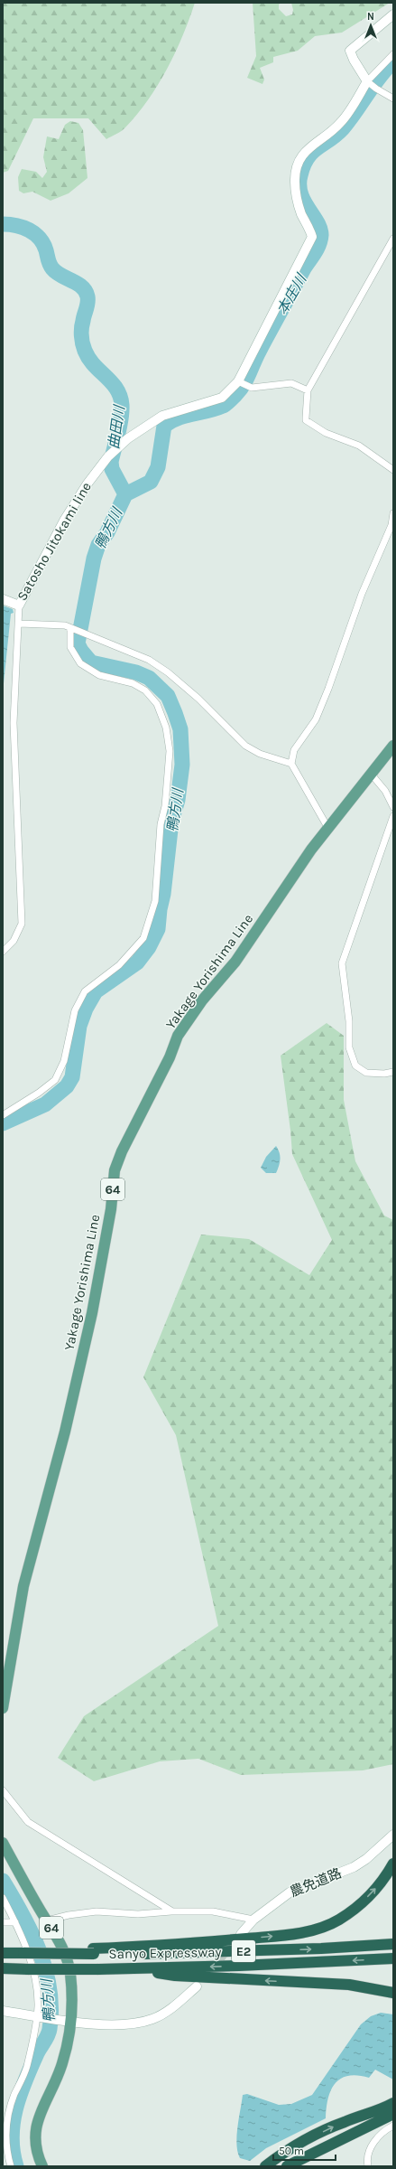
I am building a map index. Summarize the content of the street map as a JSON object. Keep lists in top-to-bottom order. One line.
{"streets":{"highway":["E2","Sanyo Expressway"],"main road":["Satosho Jitokami line","Yakage Yorishima Line","64","農免道路"]},"water":["本庄川","曲田川","鴨方川"],"scale_bar":"50 m","north":"top"}
